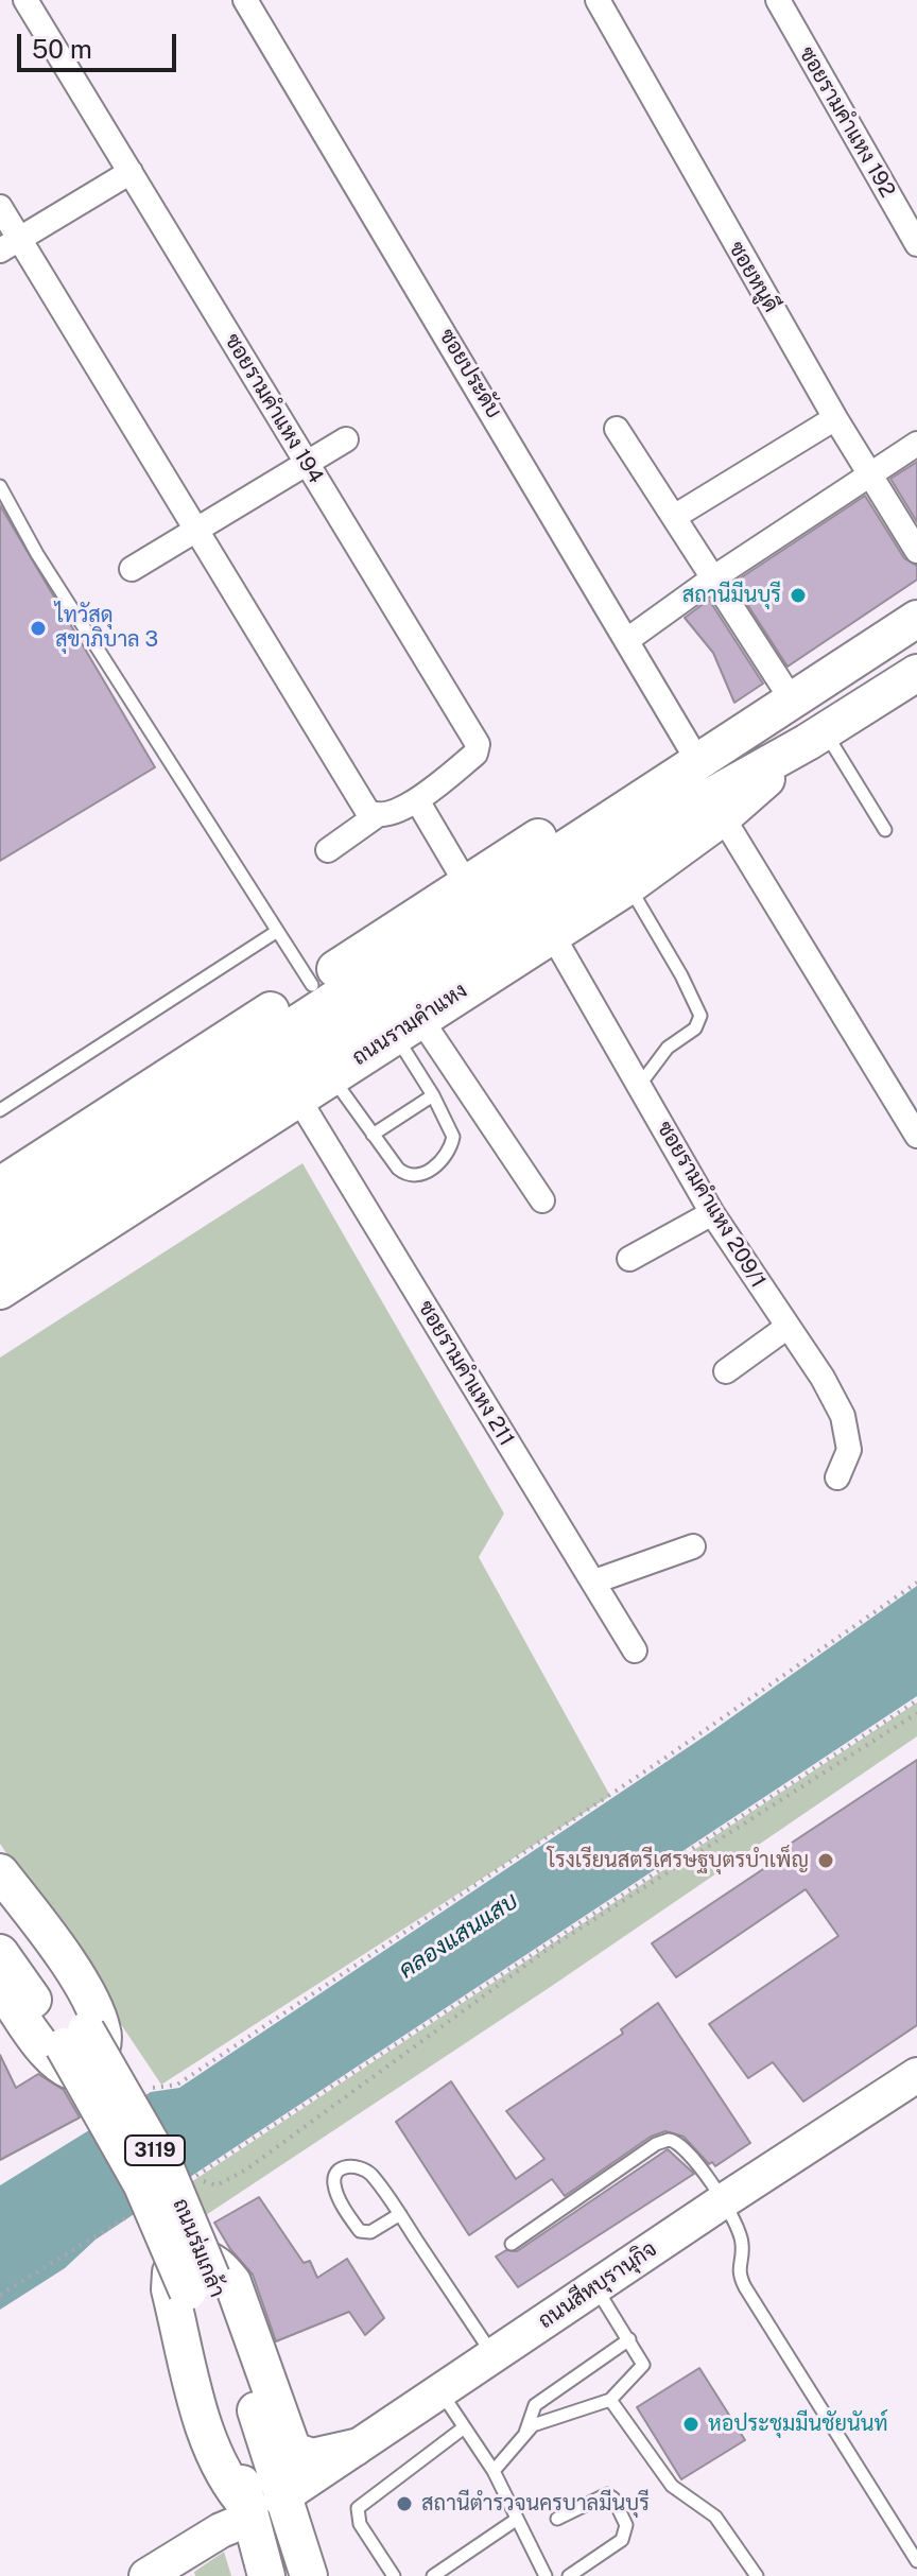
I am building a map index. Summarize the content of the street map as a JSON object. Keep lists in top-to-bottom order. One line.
{"streets":{"main road":["ถนนรามคำแหง","3119","ถนนร่มเกล้า","ถนนสีหบุรานุกิจ"],"street":["ซอยรามคำแหง 192","ซอยหนูดี","ซอยประดับ","ซอยรามคำแหง 194","ซอยรามคำแหง 209/1","ซอยรามคำแหง 211"]},"crossings":[["ซอยประดับ","ถนนรามคำแหง"],["ถนนรามคำแหง","ซอยรามคำแหง 209/1"],["ถนนรามคำแหง","ซอยรามคำแหง 211"],["ถนนร่มเกล้า","ถนนสีหบุรานุกิจ"]],"water":["คลองแสนแสบ"],"places":["สถานีมีนบุรี","ไทวัสดุ สุขาภิบาล 3","โรงเรียนสตรีเศรษฐบุตรบำเพ็ญ","หอประชุมมีนชัยนันท์","สถานีตำรวจนครบาลมีนบุรี"],"scale_bar":"50 m"}
